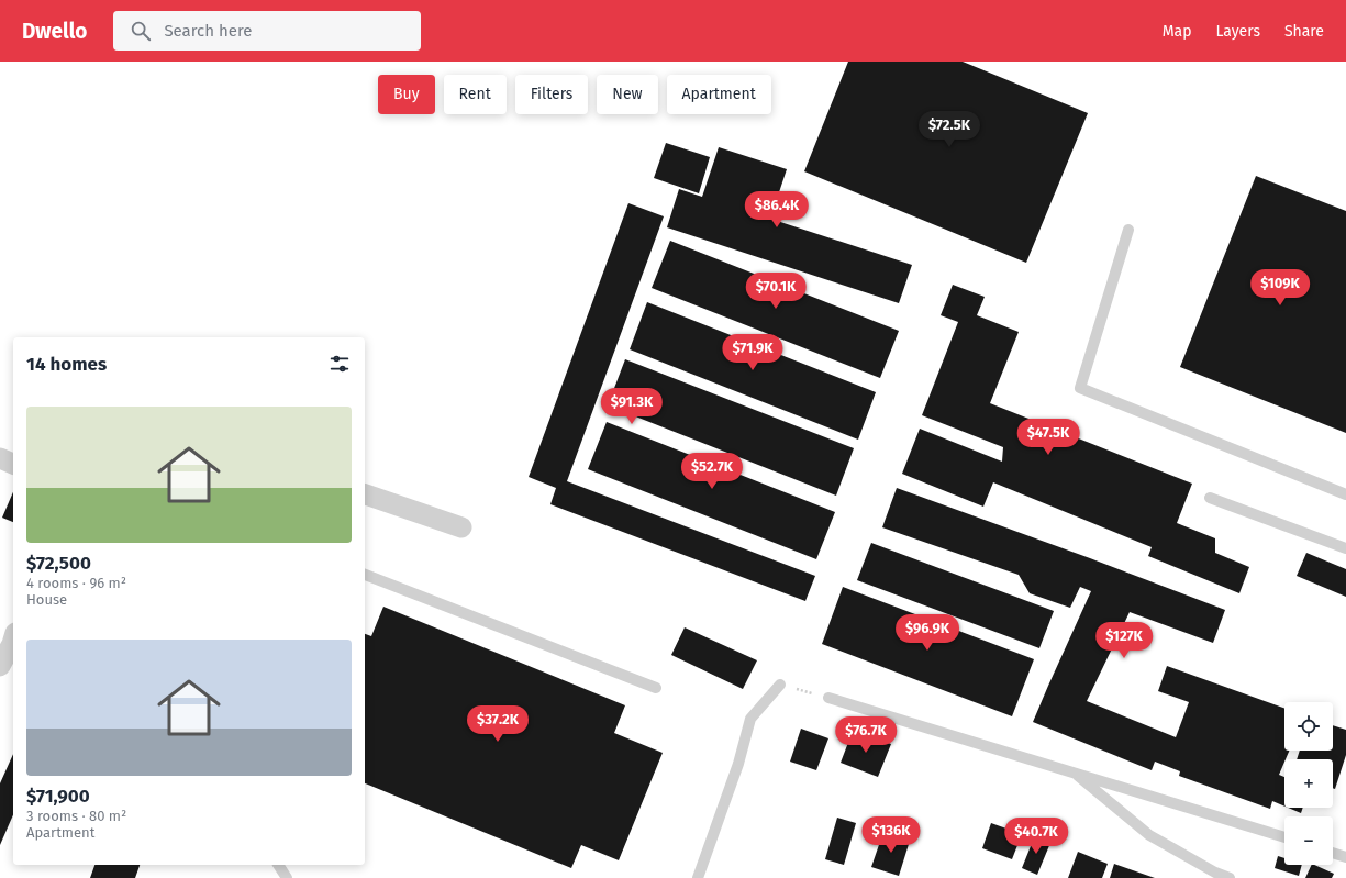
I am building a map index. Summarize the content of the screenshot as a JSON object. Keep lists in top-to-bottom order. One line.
{"page":{"header":"Dwello","search":"Search here","nav":["Map","Layers","Share"],"chip":["Buy","Rent","Filters","New","Apartment"],"price":["$72.5K","$86.4K","$109K","$70.1K","$71.9K","$91.3K","$47.5K","$52.7K","$96.9K","$127K","$37.2K","$76.7K","$136K","$40.7K"],"heading":"14 homes","list":[{"name":"$72,500","note":"4 rooms · 96 m² · House"},{"name":"$71,900","note":"3 rooms · 80 m² · Apartment"}],"map_buttons":["+","−"]}}
